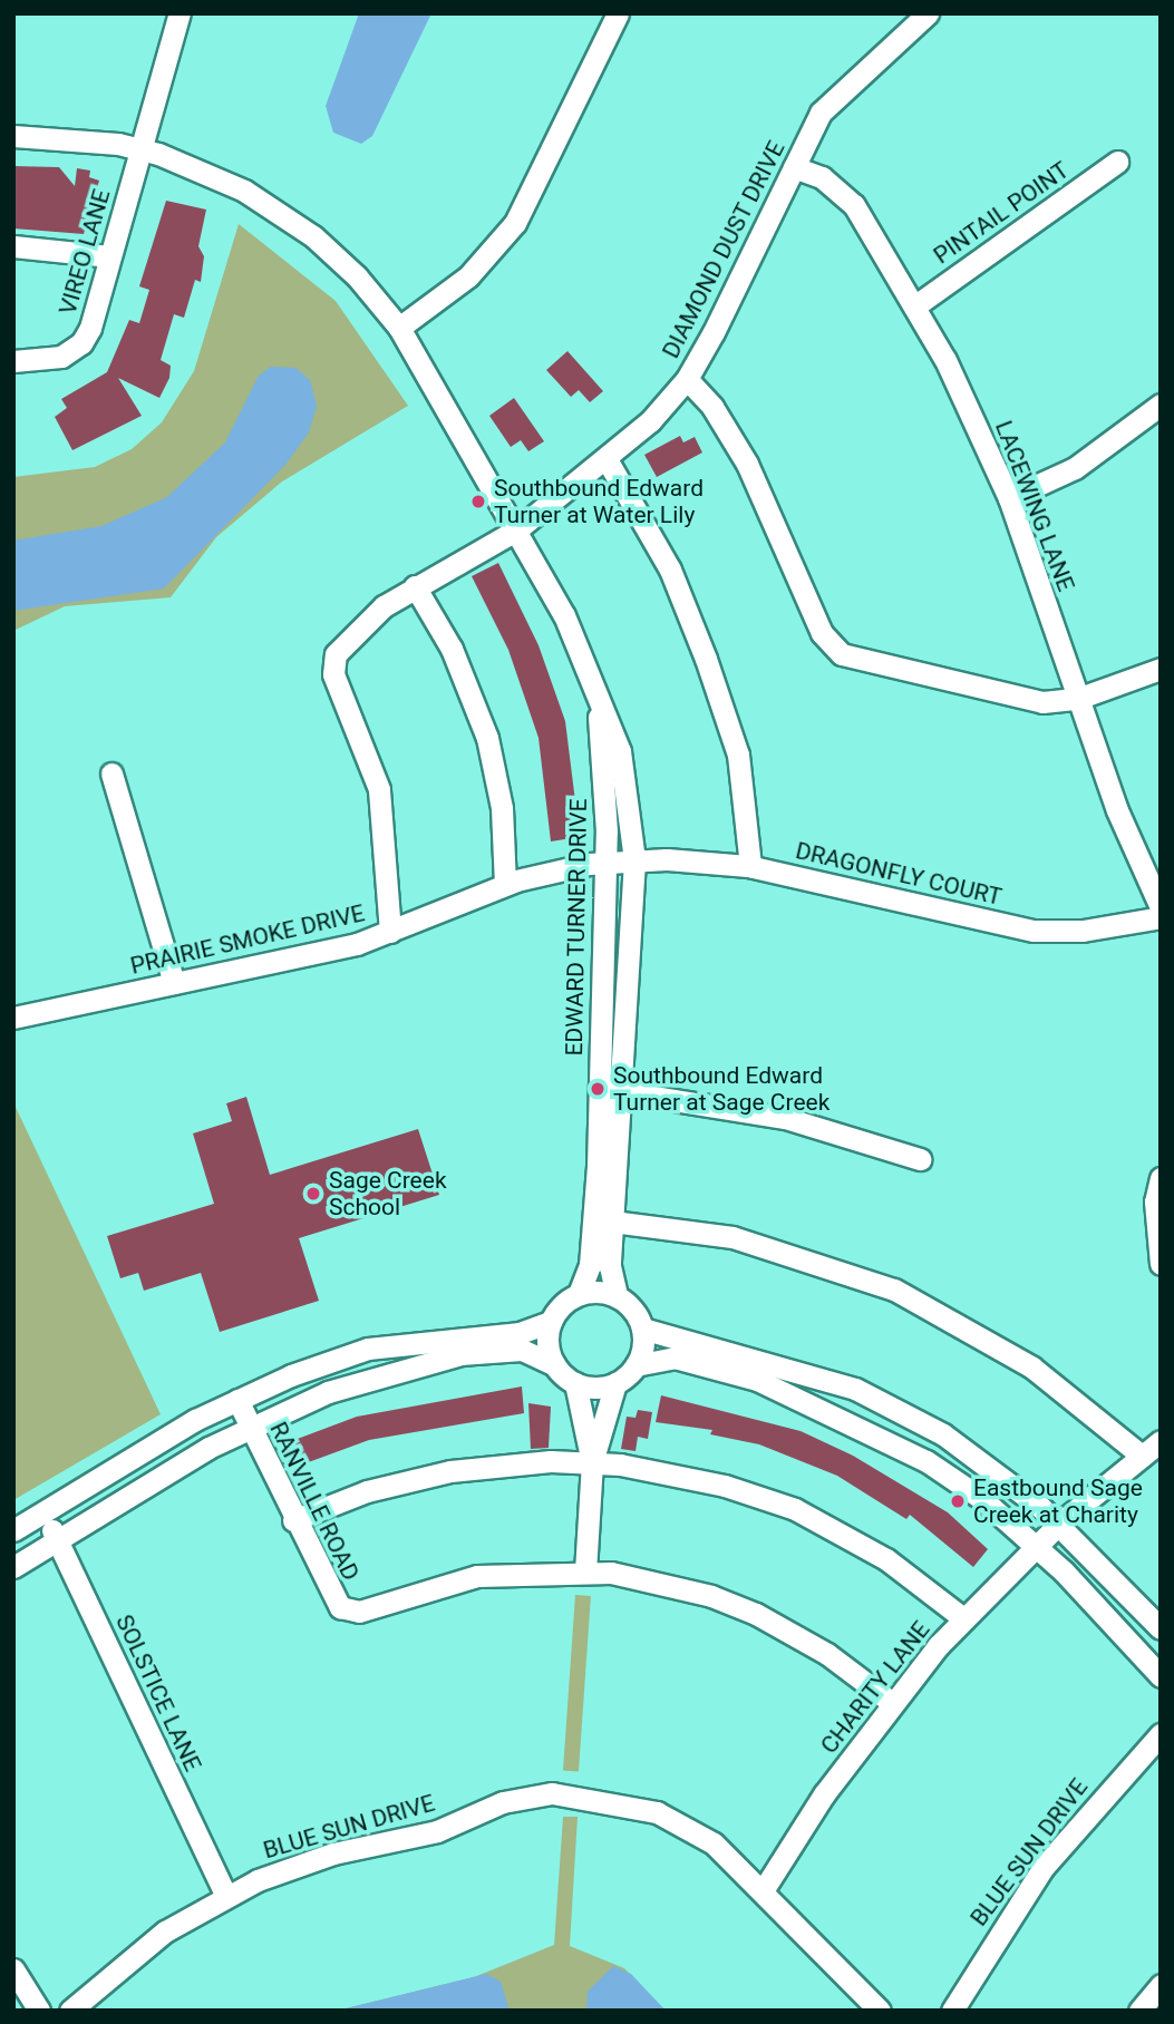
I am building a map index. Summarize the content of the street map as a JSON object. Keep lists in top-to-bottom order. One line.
{"streets":{"street":["PINTAIL POINT","DIAMOND DUST DRIVE","VIREO LANE","LACEWING LANE","DRAGONFLY COURT","EDWARD TURNER DRIVE","PRAIRIE SMOKE DRIVE","RANVILLE ROAD","CHARITY LANE","SOLSTICE LANE","BLUE SUN DRIVE"]},"crossings":[["PINTAIL POINT","LACEWING LANE"],["DIAMOND DUST DRIVE","LACEWING LANE"],["DIAMOND DUST DRIVE","EDWARD TURNER DRIVE"],["DIAMOND DUST DRIVE","PRAIRIE SMOKE DRIVE"],["VIREO LANE","EDWARD TURNER DRIVE"],["DRAGONFLY COURT","EDWARD TURNER DRIVE"],["DRAGONFLY COURT","PRAIRIE SMOKE DRIVE"],["EDWARD TURNER DRIVE","PRAIRIE SMOKE DRIVE"],["RANVILLE ROAD","CHARITY LANE"],["CHARITY LANE","BLUE SUN DRIVE"],["SOLSTICE LANE","BLUE SUN DRIVE"]],"places":["Southbound Edward Turner at Water Lily","Southbound Edward Turner at Sage Creek","Sage Creek School","Eastbound Sage Creek at Charity"]}
